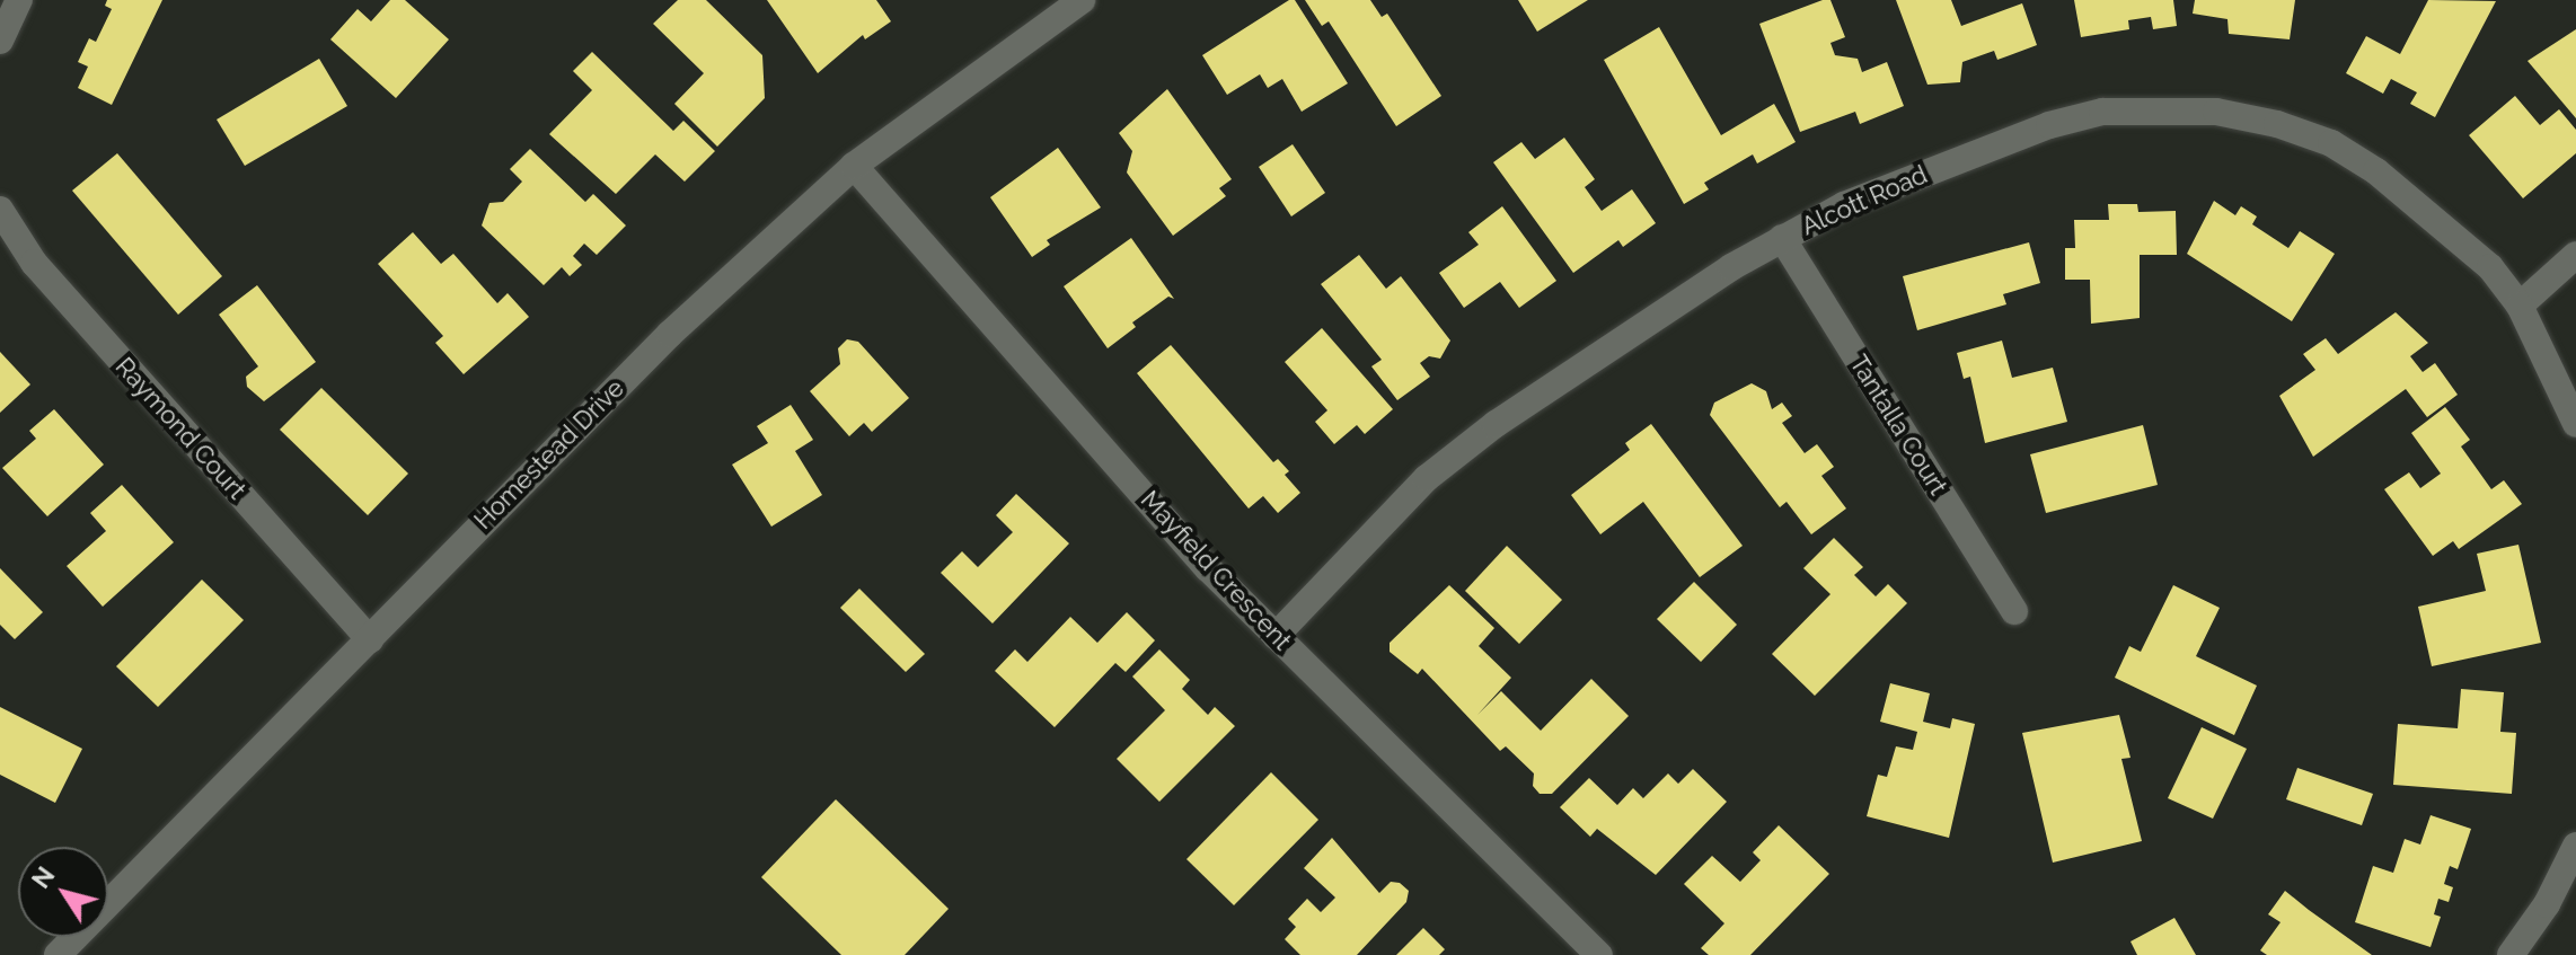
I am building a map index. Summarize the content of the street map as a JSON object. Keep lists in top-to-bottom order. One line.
{"streets":{"street":["Alcott Road","Tantalla Court","Raymond Court","Homestead Drive","Mayfield Crescent"]},"crossings":[["Alcott Road","Tantalla Court"],["Alcott Road","Mayfield Crescent"],["Raymond Court","Homestead Drive"],["Homestead Drive","Mayfield Crescent"]],"north":"top left"}
